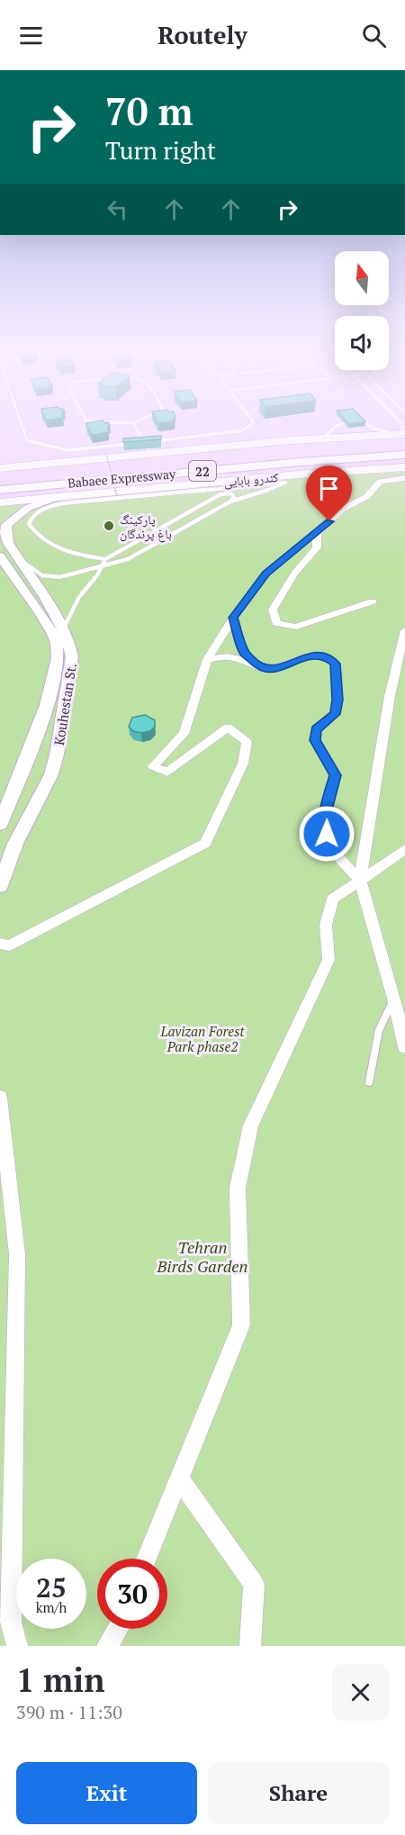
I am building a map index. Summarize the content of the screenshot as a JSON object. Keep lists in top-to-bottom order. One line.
{"streets":{"highway":["22","Babaee Expressway"],"main road":["کندرو بابایی","Kouhestan St."]},"crossings":[["Babaee Expressway","کندرو بابایی"],["کندرو بابایی","Kouhestan St."]],"parks":["Lavizan Forest Park phase2","Tehran Birds Garden"],"places":["پارکینگ باغ پرندگان"],"north":"top","page":{"header":"Routely","turn":["70 m","Turn right"],"speed":"25 km/h","limit":"30","heading":["1 min","390 m · 11:30"],"buttons":["Exit","Share"]}}
